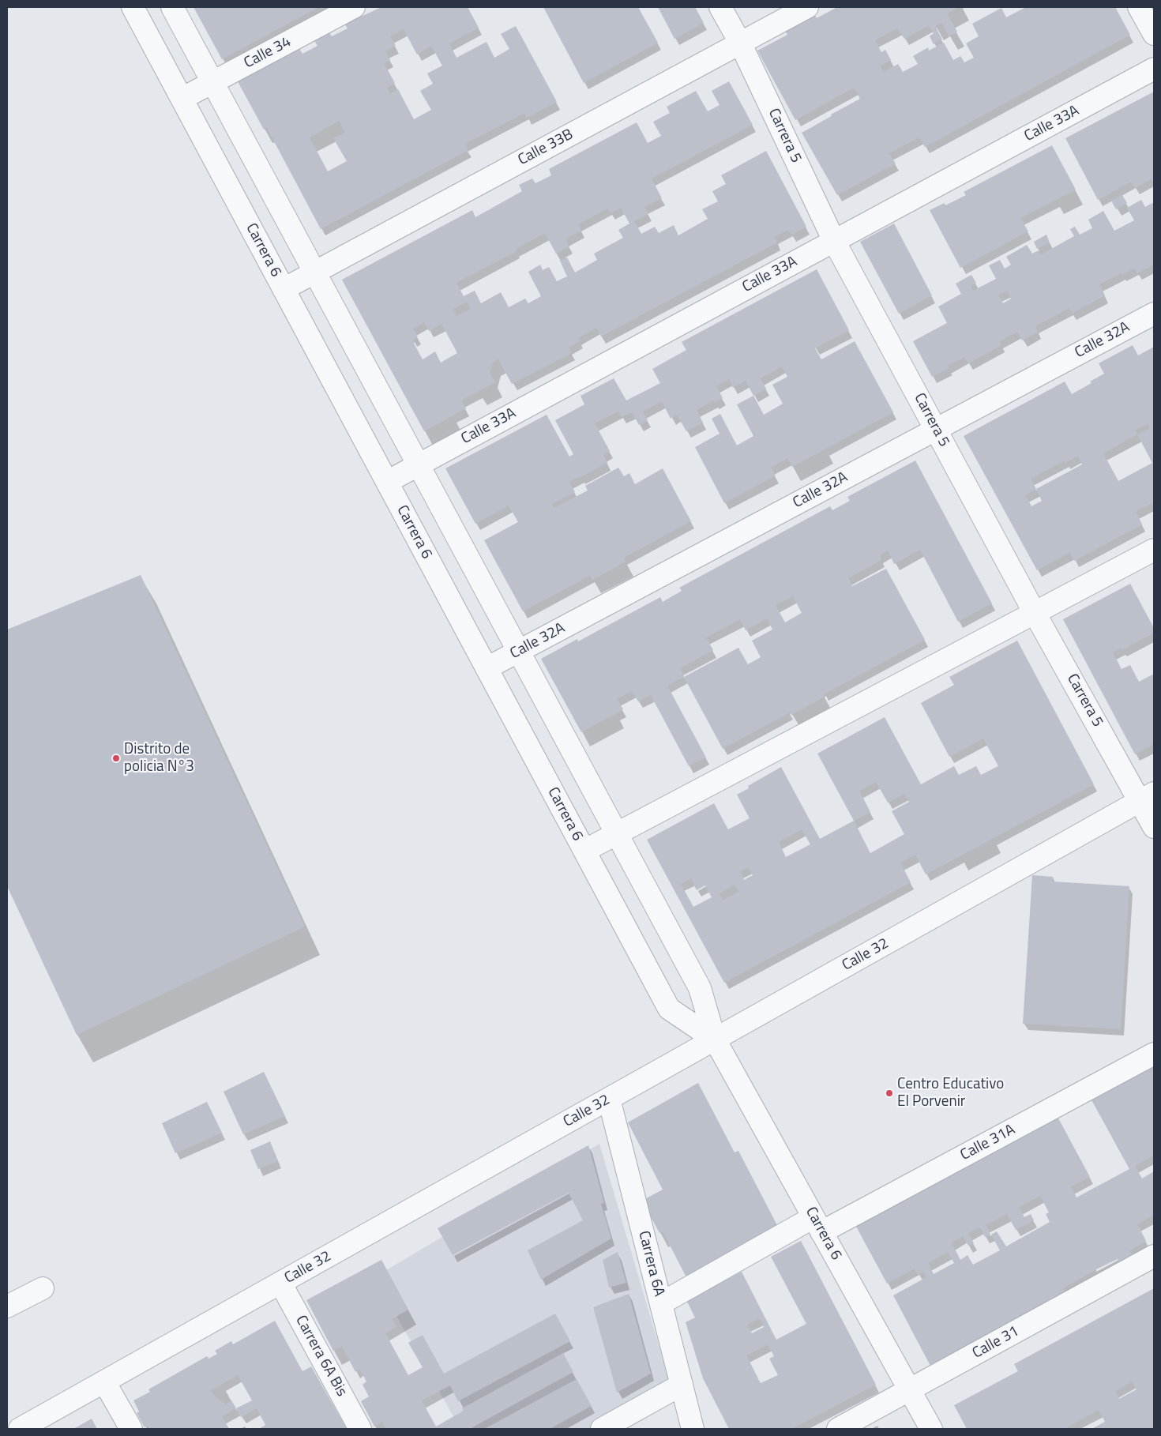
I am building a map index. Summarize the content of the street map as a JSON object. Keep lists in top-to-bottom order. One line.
{"streets":{"street":["Calle 34","Calle 33A","Carrera 5","Calle 33B","Carrera 6","Calle 32A","Calle 32","Calle 31A","Carrera 6A","Calle 31","Carrera 6A Bis"]},"crossings":[["Calle 34","Carrera 6"],["Calle 33A","Carrera 5"],["Calle 33A","Carrera 6"],["Carrera 5","Calle 33B"],["Carrera 5","Calle 32A"],["Carrera 5","Calle 32"],["Calle 33B","Carrera 6"],["Carrera 6","Calle 32A"],["Carrera 6","Calle 32"],["Carrera 6","Calle 31A"],["Carrera 6","Calle 31"],["Calle 32","Carrera 6A"],["Calle 32","Carrera 6A Bis"],["Calle 31A","Carrera 6A"]],"places":["Distrito de policia N°3","Centro Educativo El Porvenir"]}
